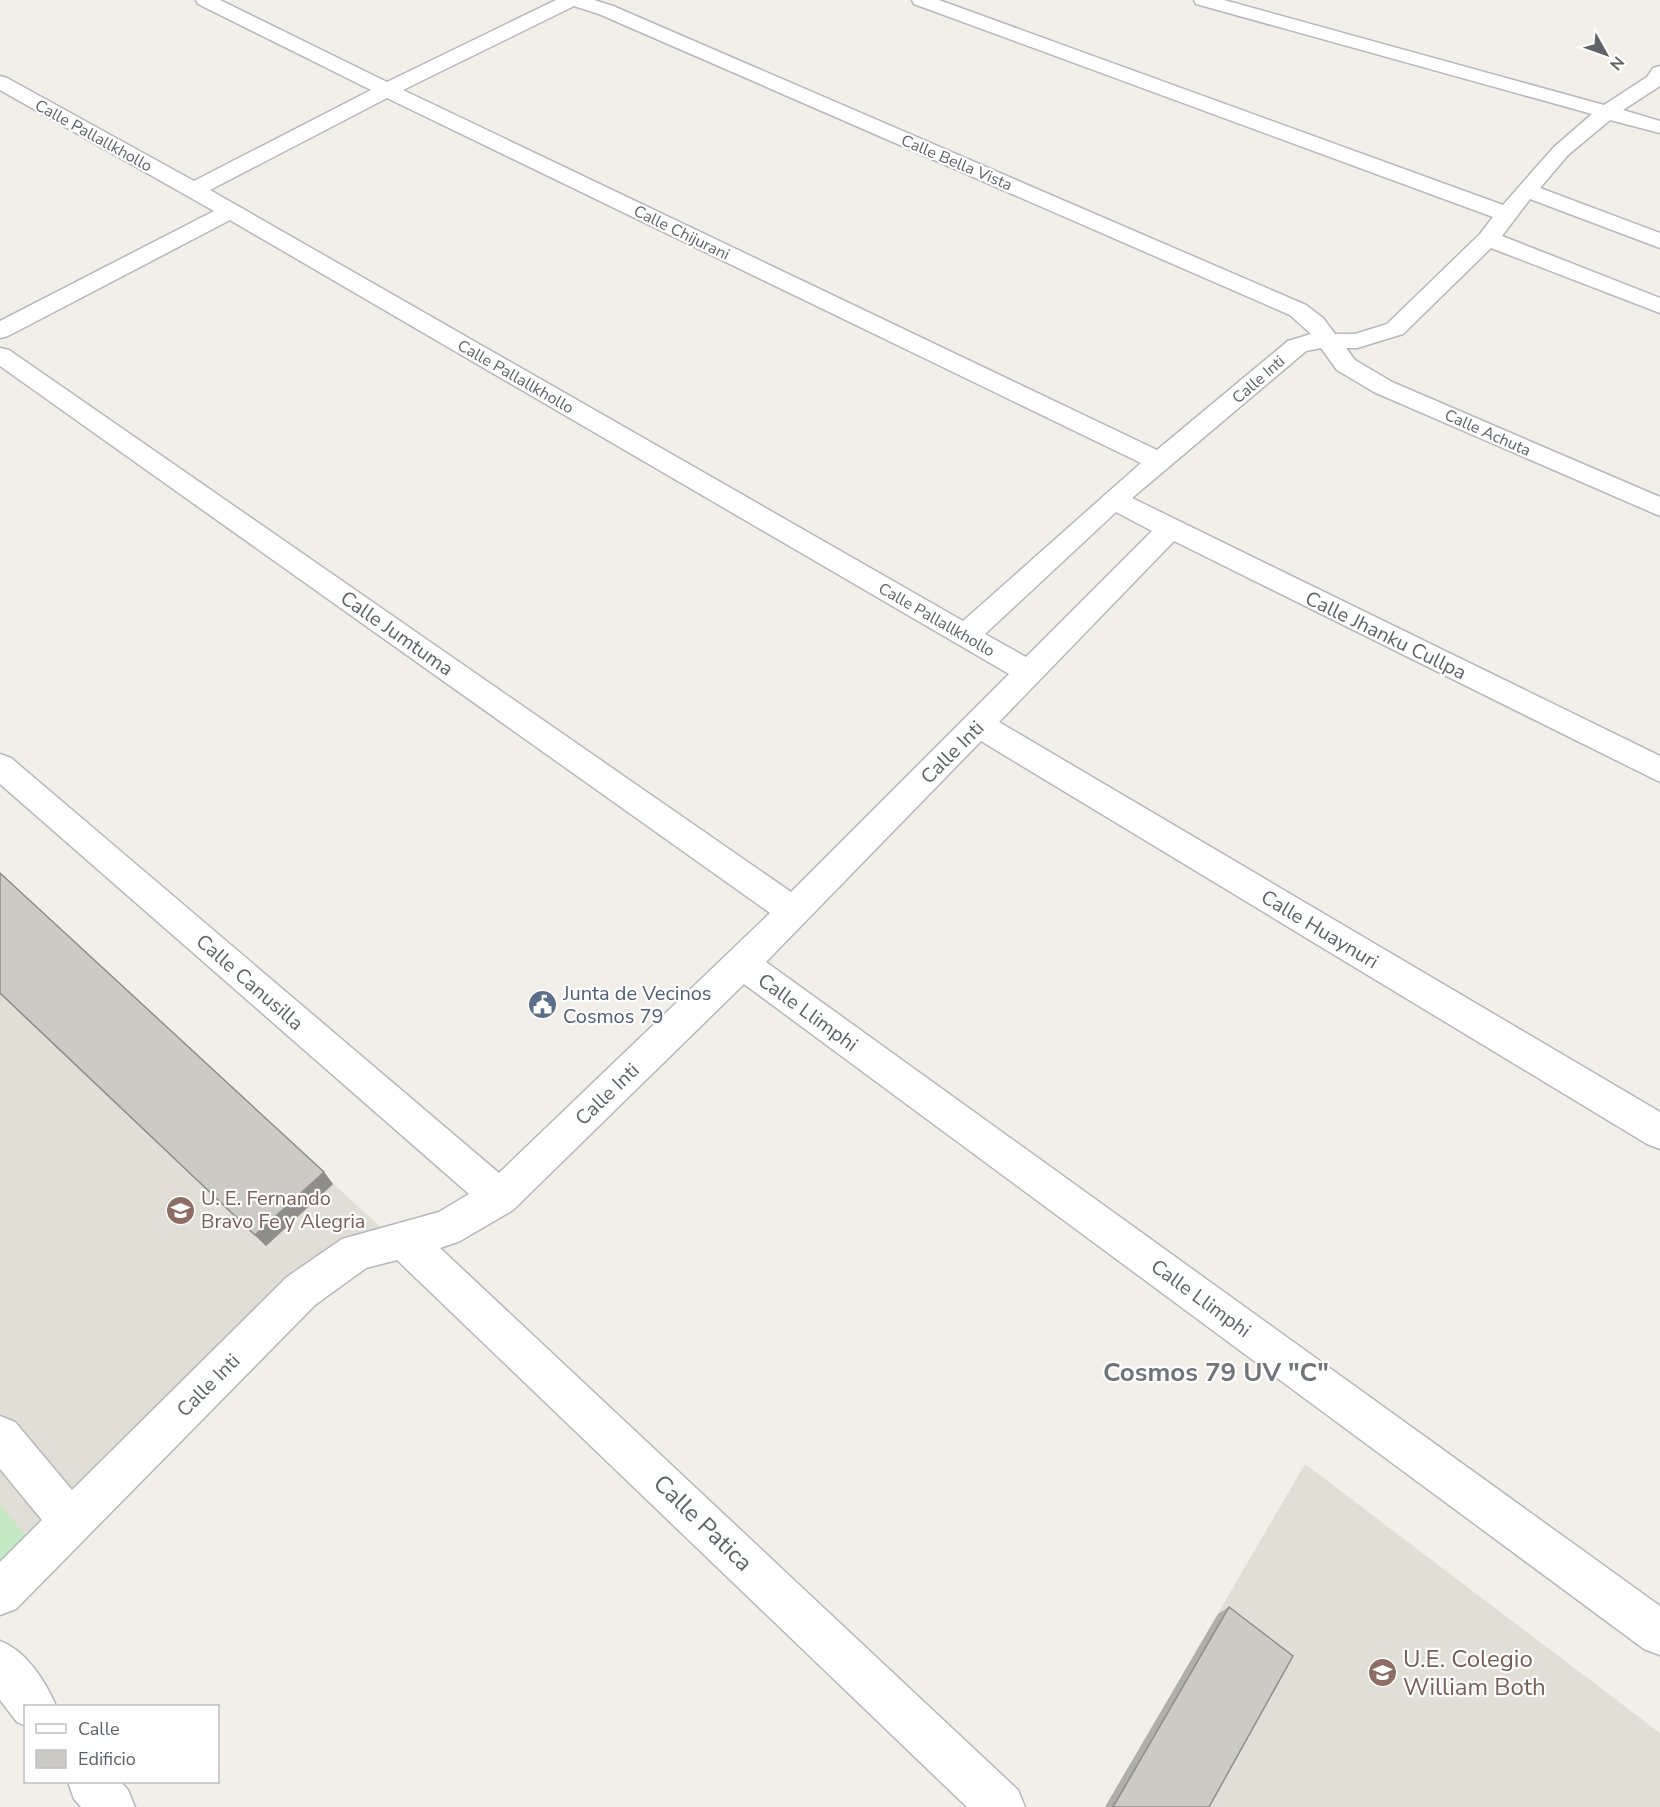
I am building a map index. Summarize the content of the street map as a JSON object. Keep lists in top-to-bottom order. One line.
{"streets":{"street":["Calle Pallallkhollo","Calle Bella Vista","Calle Chijurani","Calle Inti","Calle Achuta","Calle Jumtuma","Calle Jhanku Cullpa","Calle Huaynuri","Calle Canusilla","Calle Llimphi","Calle Patica"]},"crossings":[["Calle Pallallkhollo","Calle Inti"],["Calle Bella Vista","Calle Inti"],["Calle Bella Vista","Calle Achuta"],["Calle Chijurani","Calle Inti"],["Calle Inti","Calle Achuta"],["Calle Inti","Calle Jumtuma"],["Calle Inti","Calle Jhanku Cullpa"],["Calle Inti","Calle Huaynuri"],["Calle Inti","Calle Canusilla"],["Calle Inti","Calle Llimphi"],["Calle Inti","Calle Patica"]],"districts":["Cosmos 79 UV \"C\""],"places":{"public building":["Junta de Vecinos Cosmos 79"],"school or university":["U. E. Fernando Bravo Fe y Alegria","U.E. Colegio William Both"]},"legend":["Calle","Edificio"],"north":"bottom right"}
